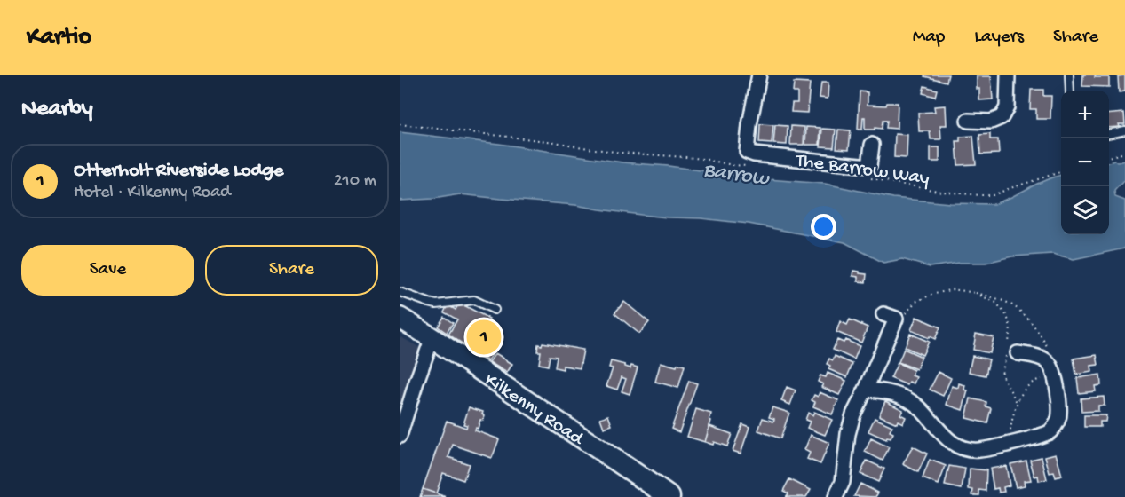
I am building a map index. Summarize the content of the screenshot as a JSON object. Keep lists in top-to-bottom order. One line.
{"streets":{"main road":["Kilkenny Road"],"path":["The Barrow Way"]},"water":["Barrow"],"page":{"header":"Kartio","nav":["Map","Layers","Share"],"heading":"Nearby","map_buttons":["+","−"],"list":[{"mark":"1","name":"Otterholt Riverside Lodge","note":"Hotel · Kilkenny Road","value":"210 m"}],"buttons":["Save","Share"],"pins":"1"}}
